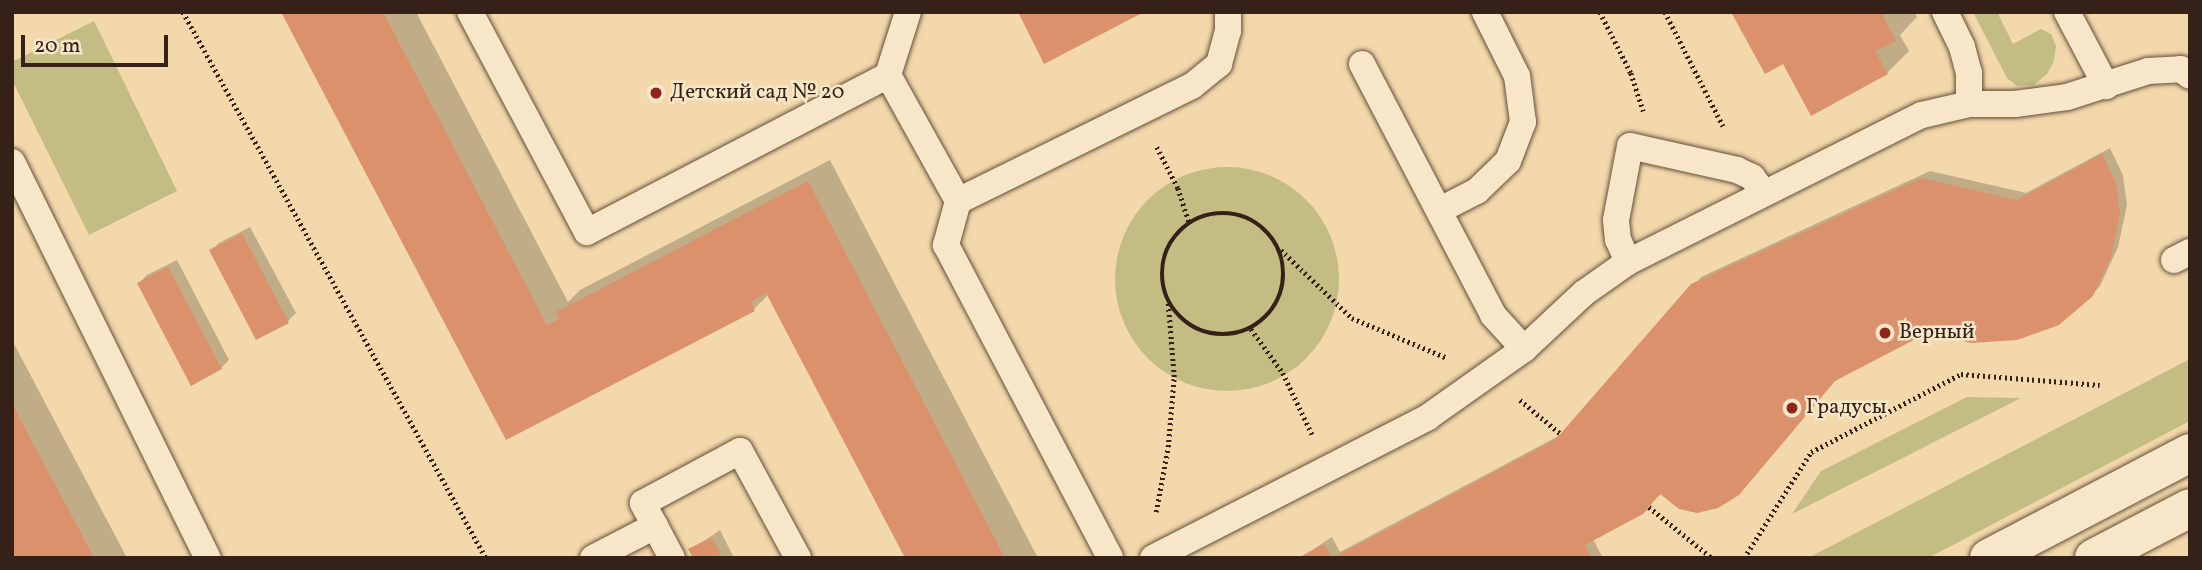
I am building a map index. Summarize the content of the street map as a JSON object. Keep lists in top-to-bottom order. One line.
{"places":["Детский сад № 20","Верный","Градусы"],"scale_bar":"20 m"}
